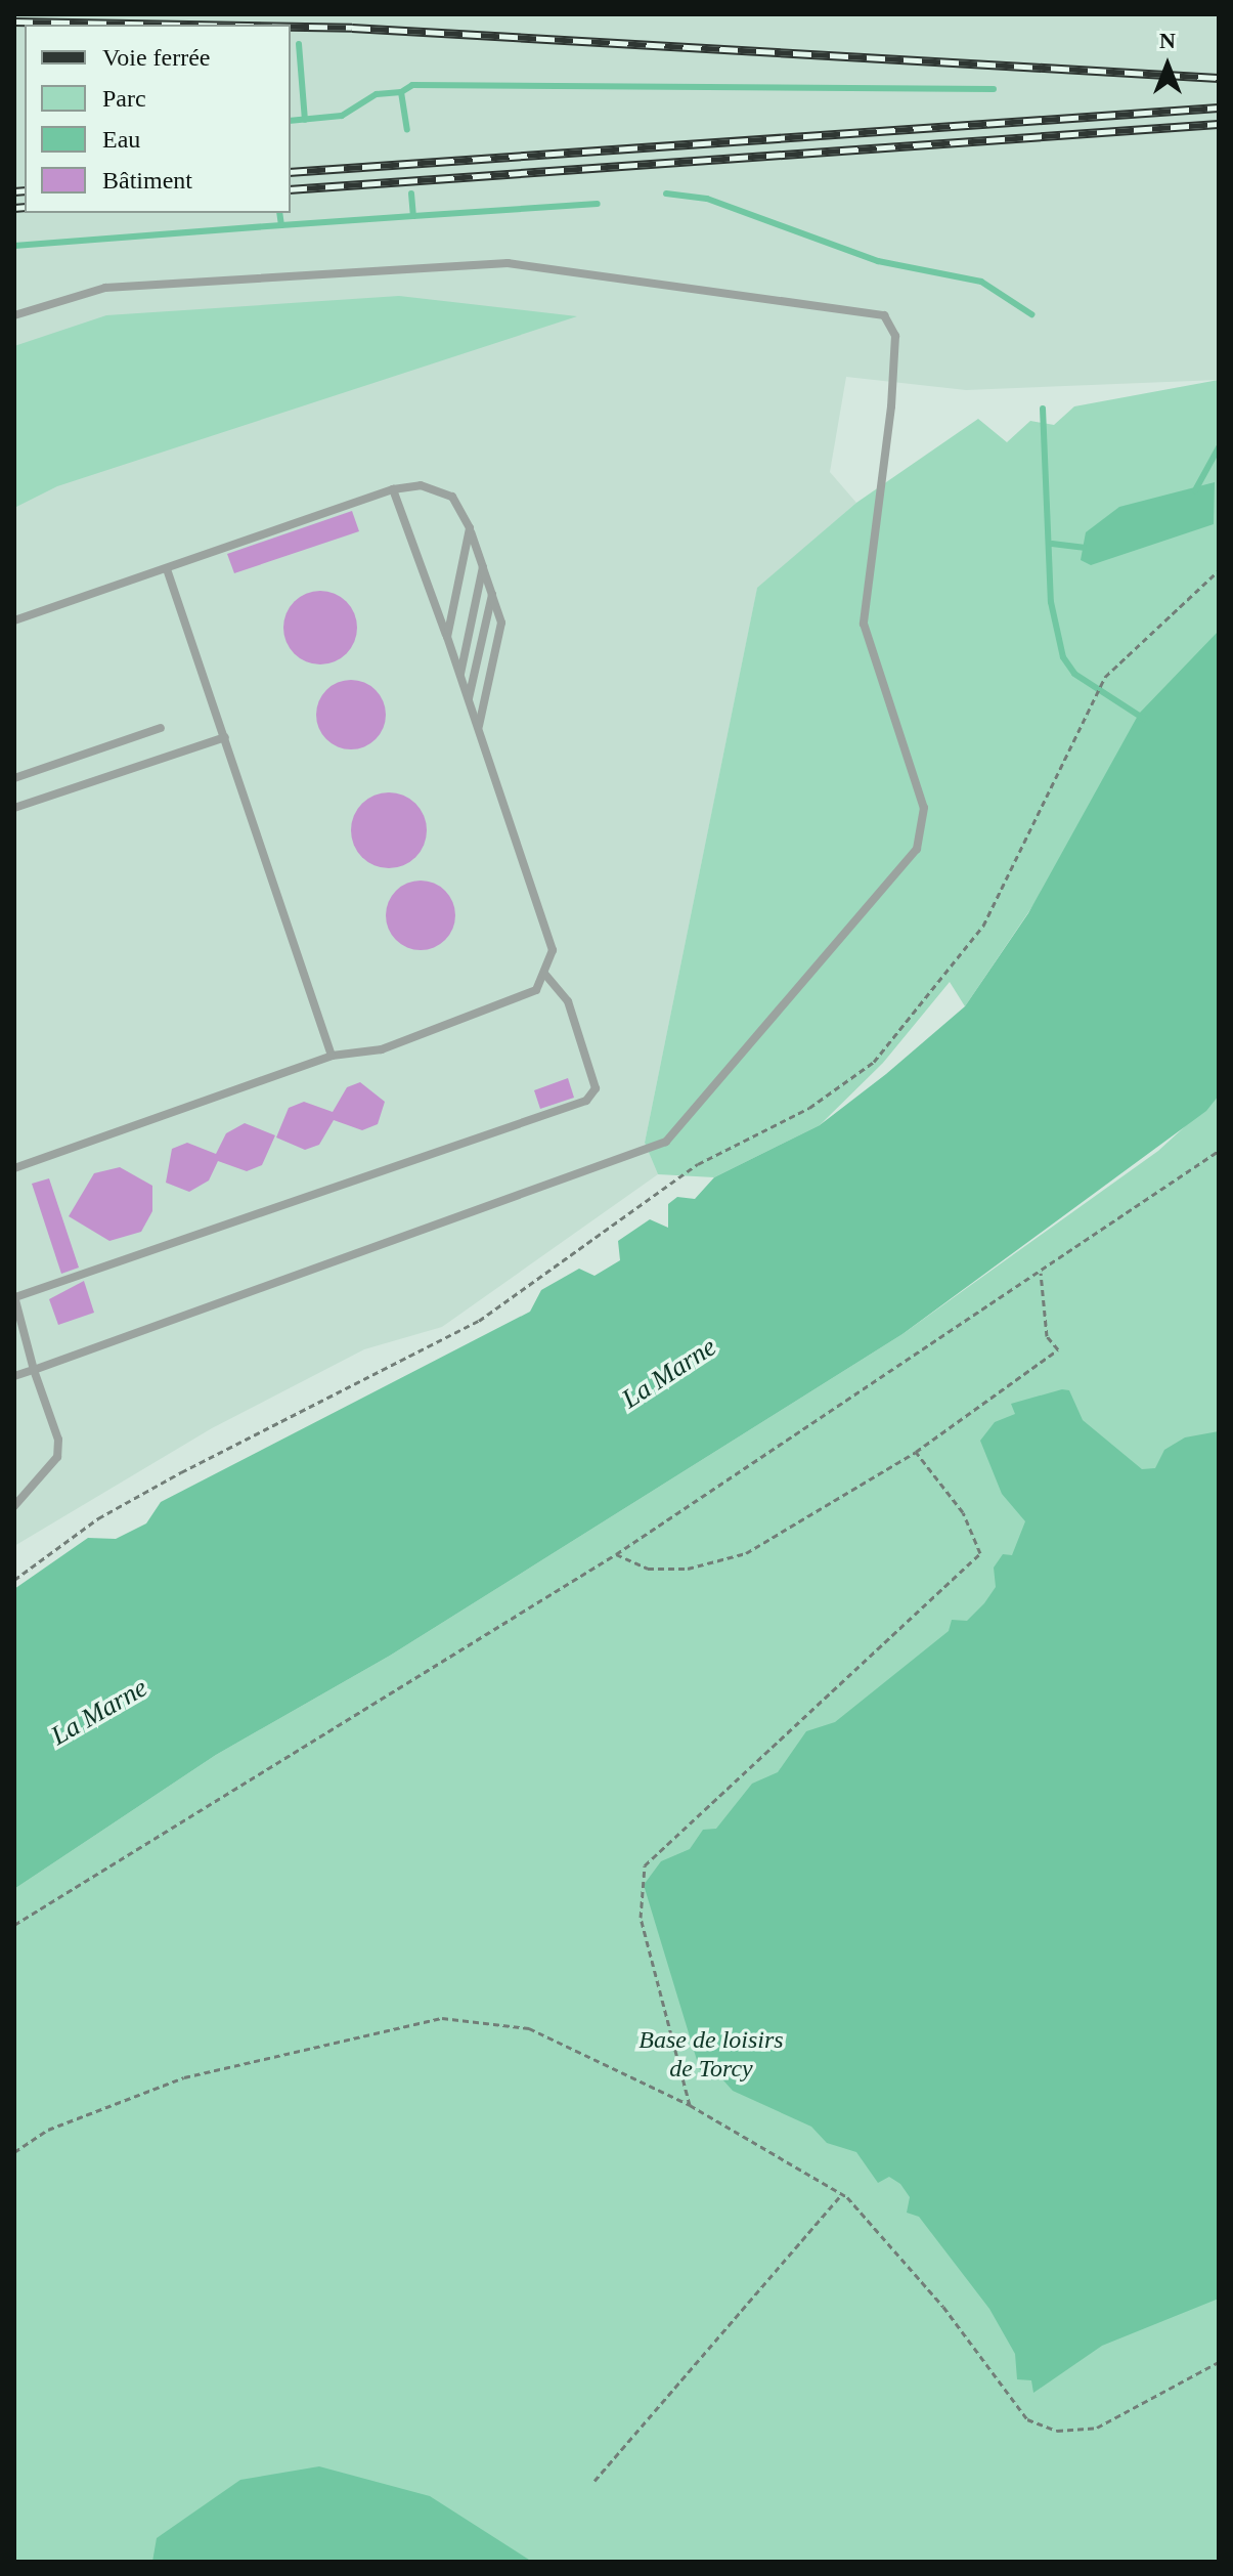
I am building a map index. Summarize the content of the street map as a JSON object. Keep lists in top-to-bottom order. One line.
{"water":["La Marne"],"parks":["Base de loisirs de Torcy"],"legend":["Voie ferrée","Parc","Eau","Bâtiment"],"north":"top"}
